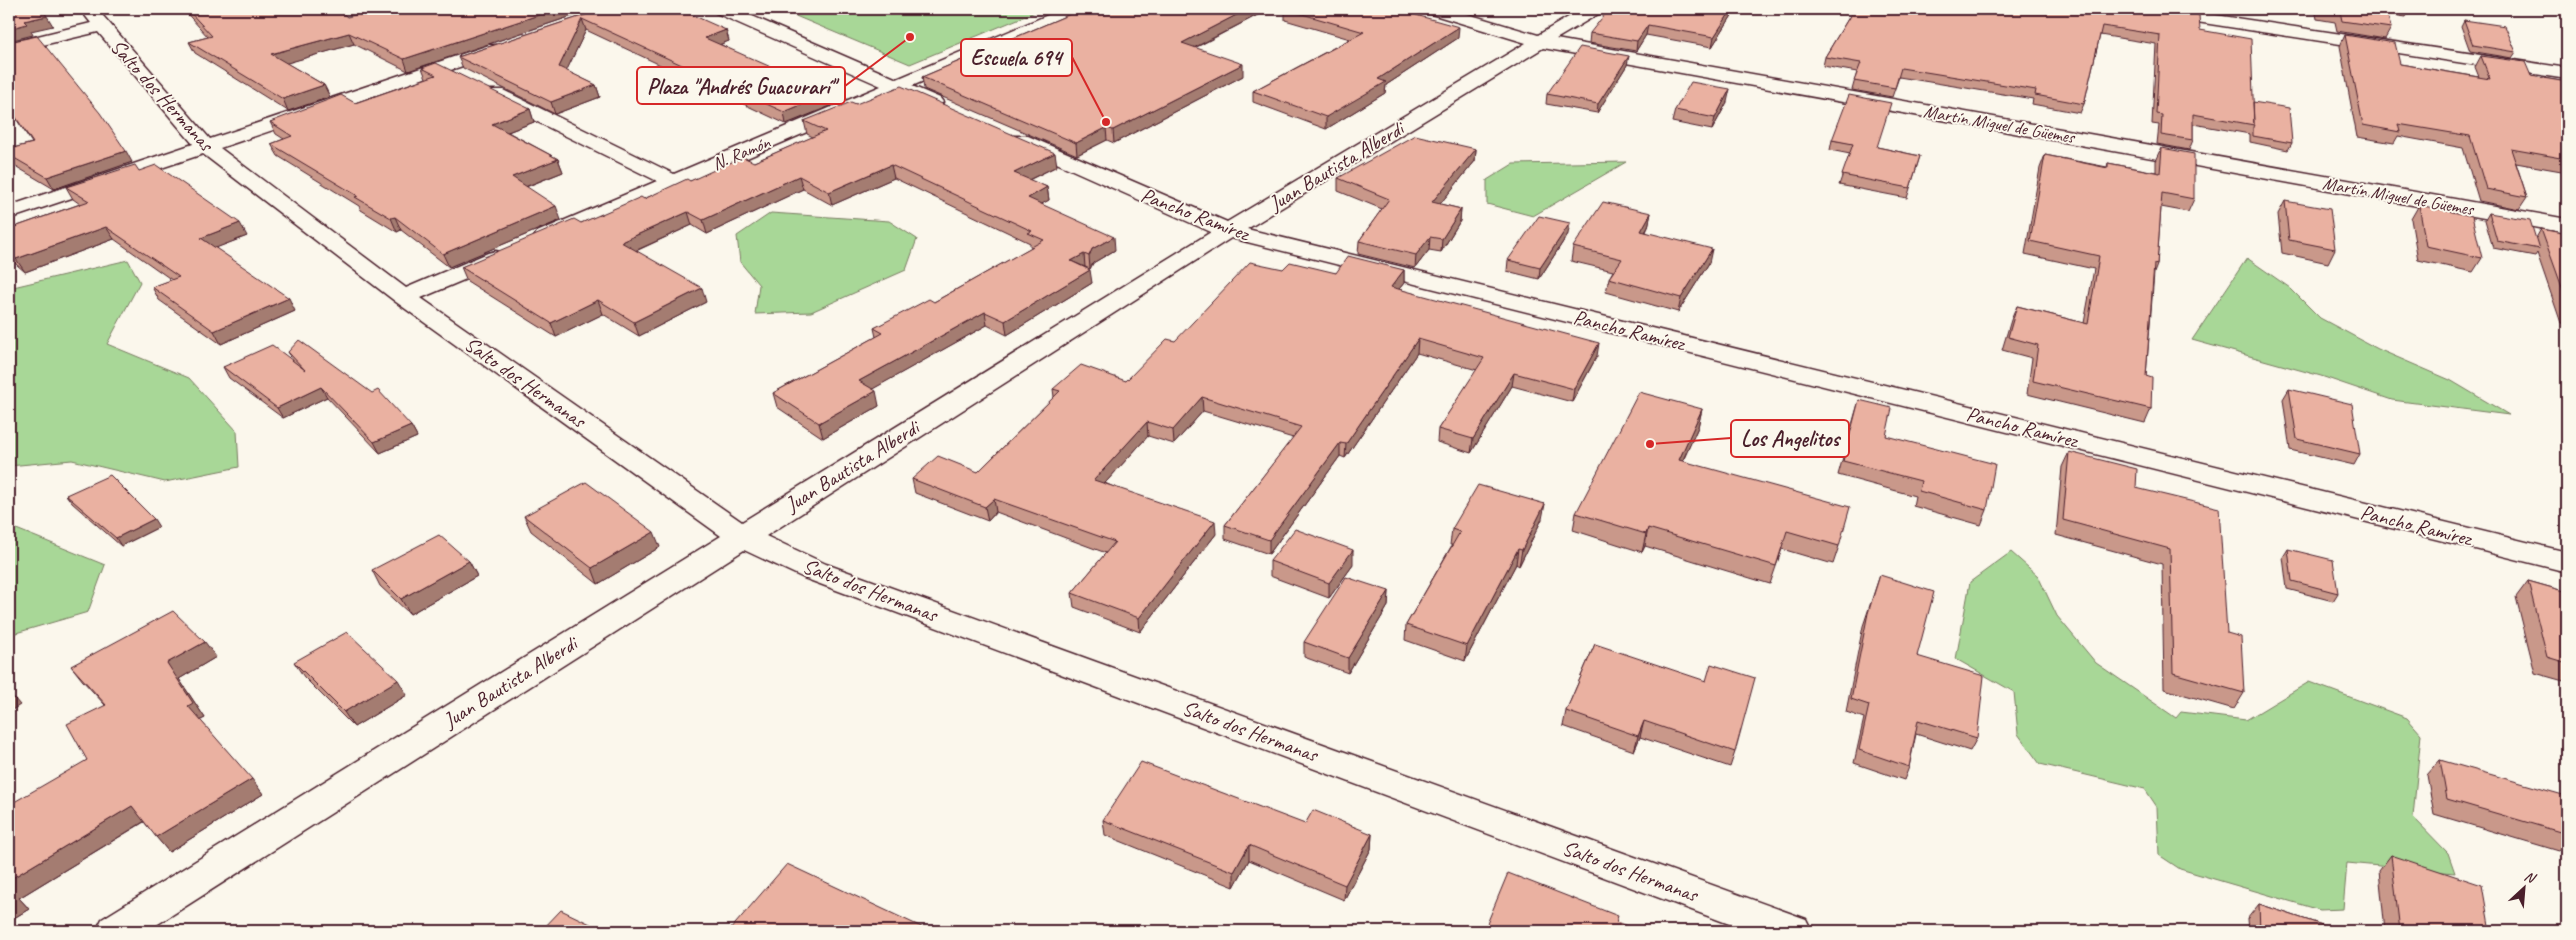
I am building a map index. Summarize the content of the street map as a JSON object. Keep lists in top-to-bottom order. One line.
{"streets":{"street":["Salto dos Hermanas","Martín Miguel de Güemes","N. Ramón","Juan Bautista Alberdi","Pancho Ramírez"]},"crossings":[["Salto dos Hermanas","N. Ramón"],["Salto dos Hermanas","Juan Bautista Alberdi"],["Martín Miguel de Güemes","Juan Bautista Alberdi"],["Juan Bautista Alberdi","Pancho Ramírez"]],"places":["Plaza \"Andrés Guacurarí\"","Escuela 694","Los Angelitos"],"north":"top right"}
